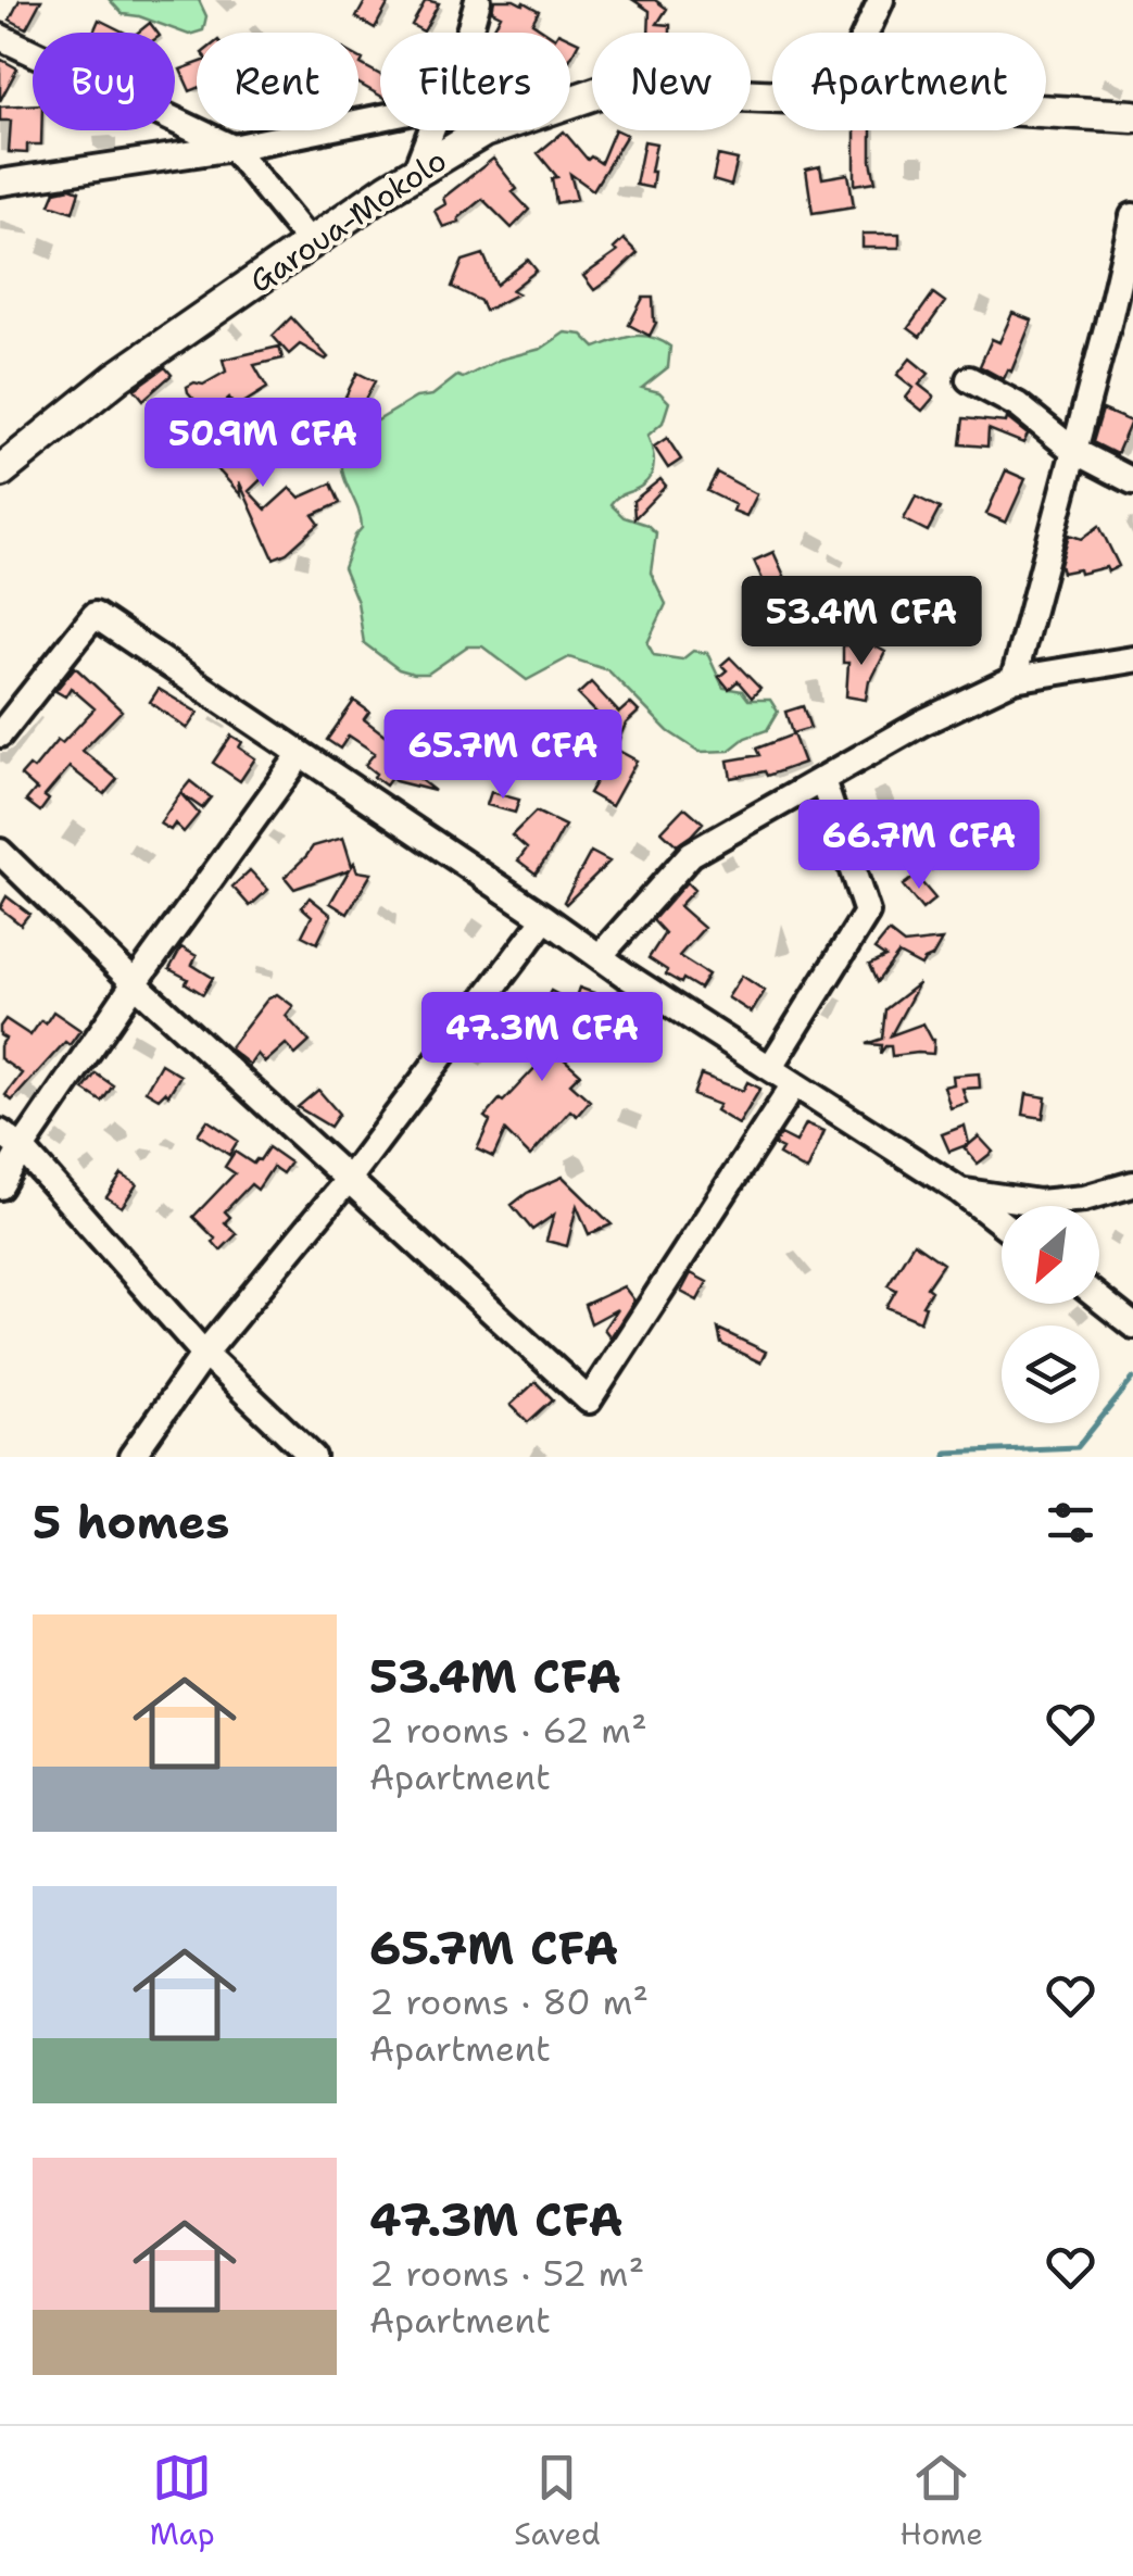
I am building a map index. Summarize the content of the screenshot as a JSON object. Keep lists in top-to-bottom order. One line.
{"streets":{"main road":["Garoua-Mokolo"]},"north":"bottom left","page":{"chip":["Buy","Rent","Filters","New","Apartment"],"price":["50.9M CFA","53.4M CFA","65.7M CFA","66.7M CFA","47.3M CFA"],"heading":"5 homes","list":[{"name":"53.4M CFA","note":"2 rooms · 62 m² · Apartment"},{"name":"65.7M CFA","note":"2 rooms · 80 m² · Apartment"},{"name":"47.3M CFA","note":"2 rooms · 52 m² · Apartment"}],"tabs":["Map","Saved","Home"]}}
